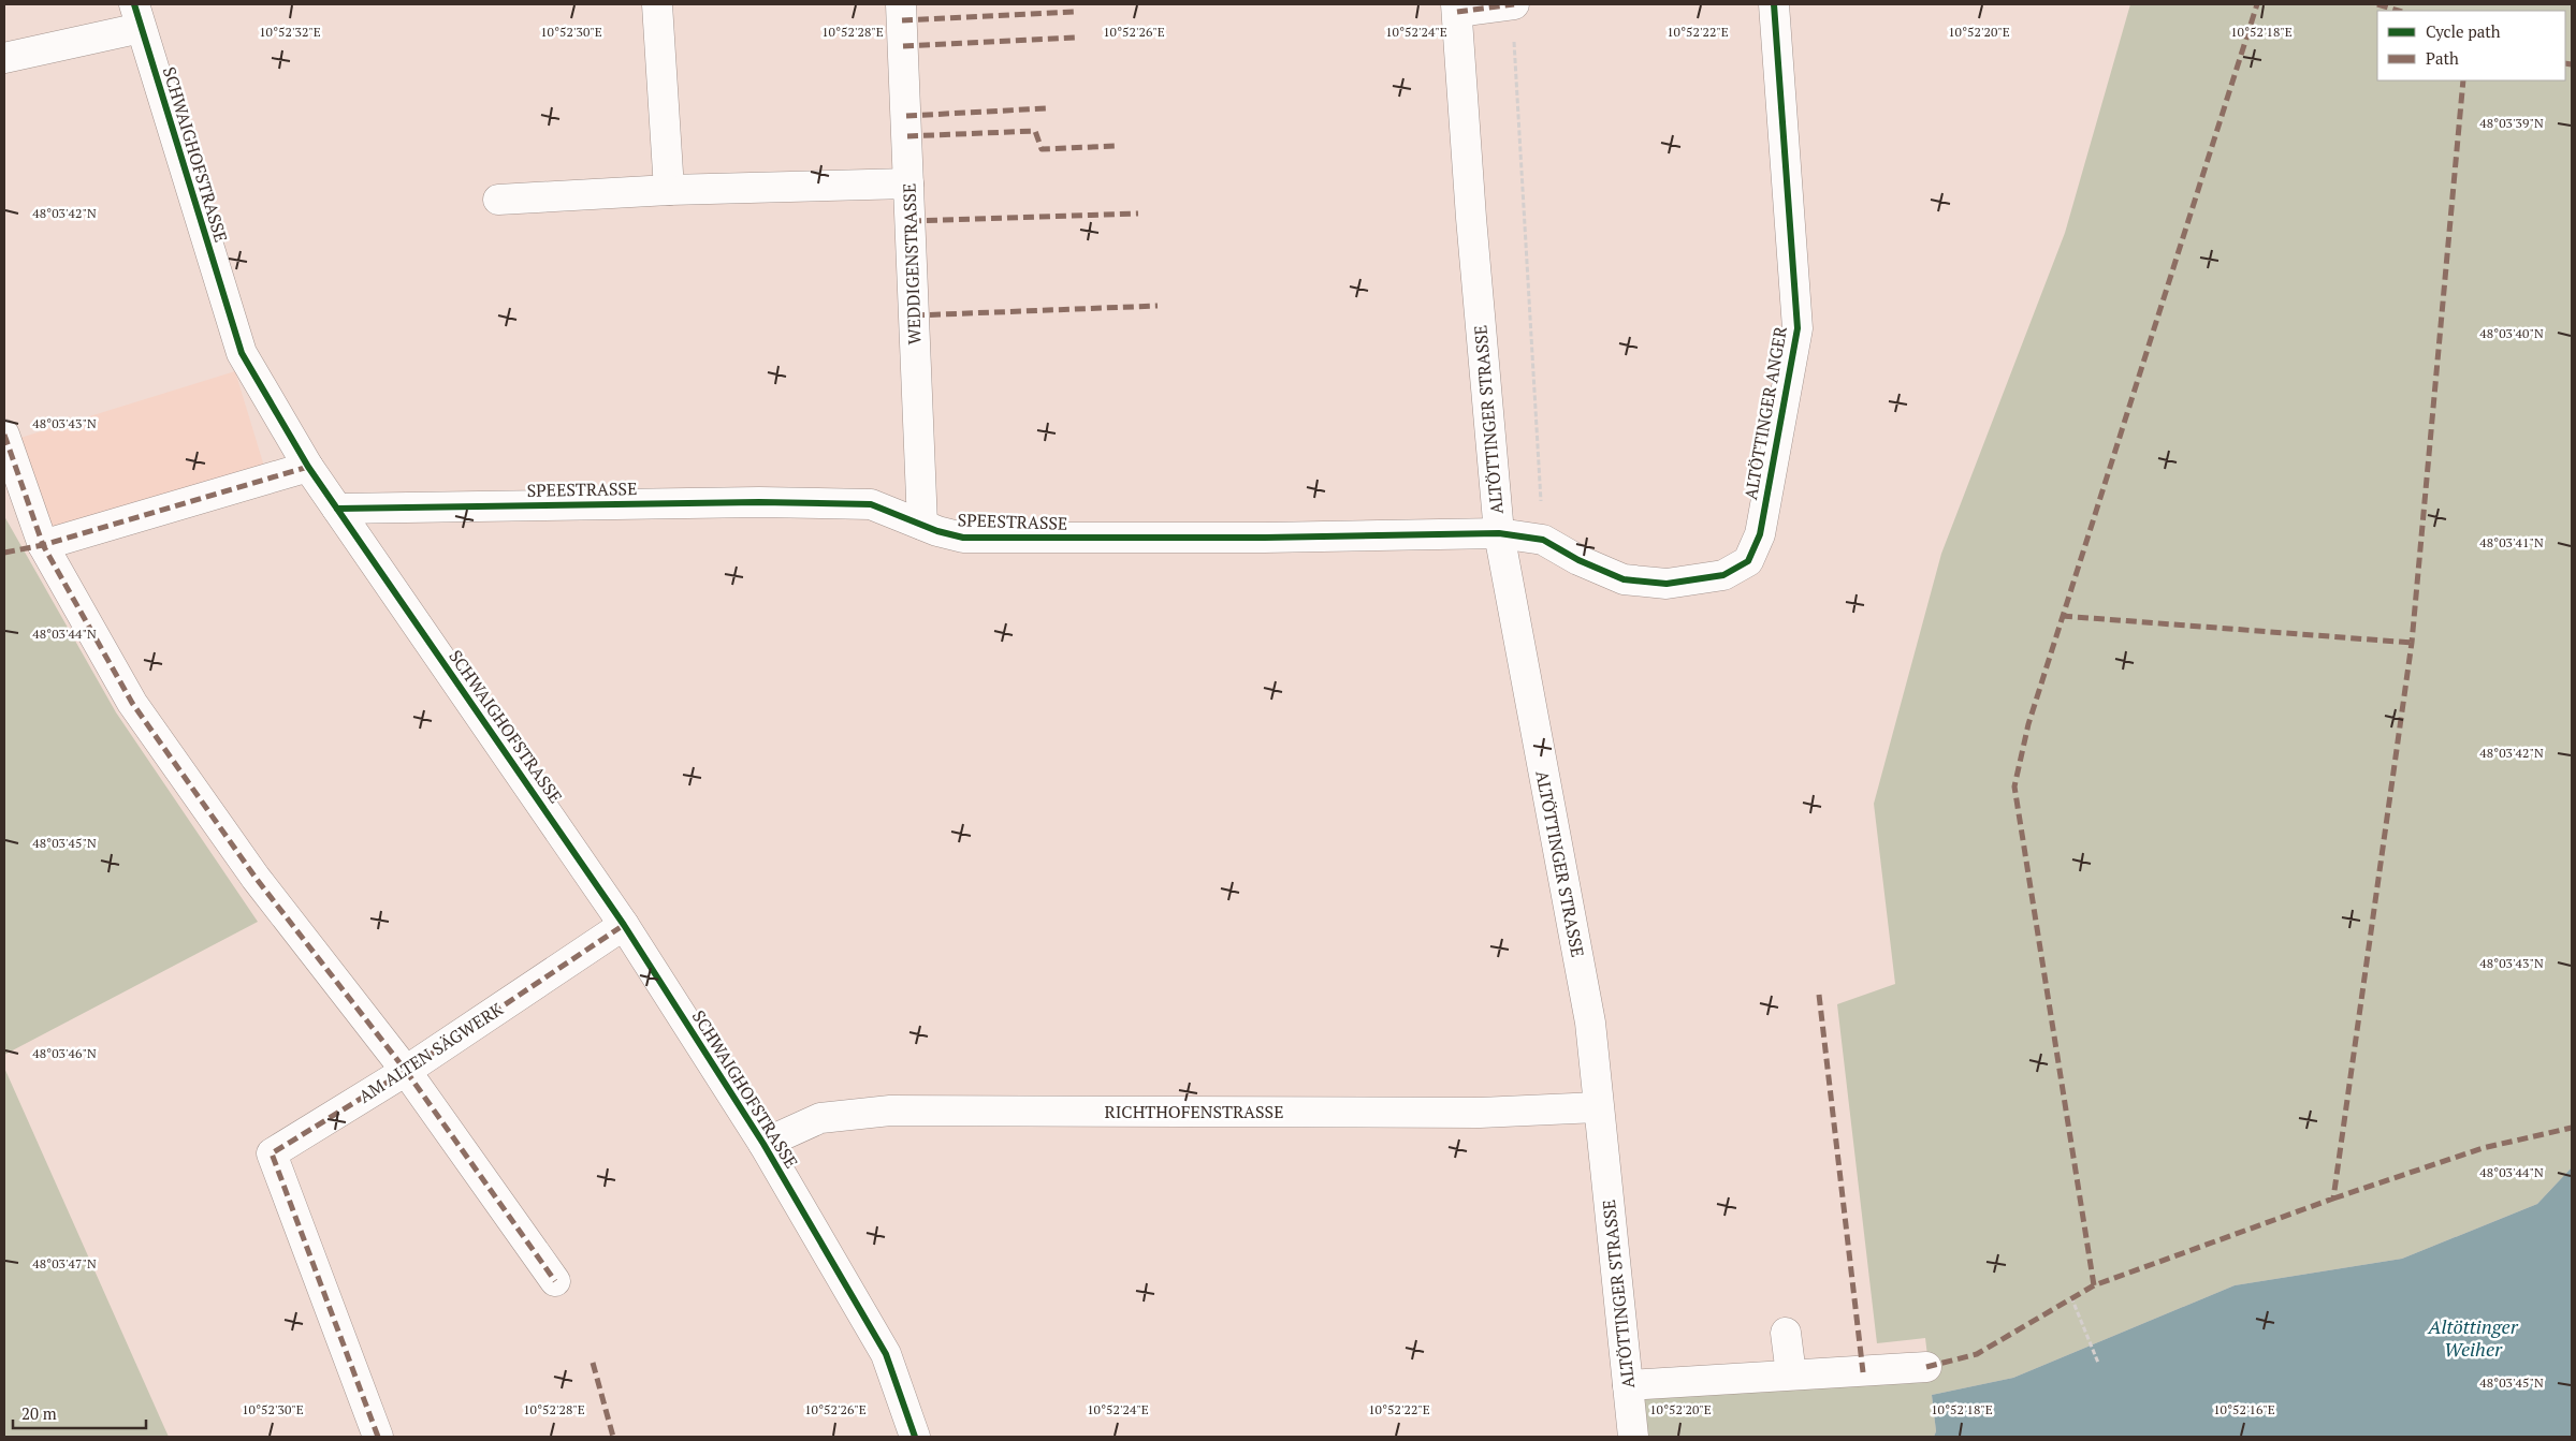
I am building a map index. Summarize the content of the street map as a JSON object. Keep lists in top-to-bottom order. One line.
{"streets":{"street":["SCHWAIGHOFSTRASSE","WEDDIGENSTRASSE","ALTÖTTINGER ANGER","ALTÖTTINGER STRASSE","SPEESTRASSE","AM ALTEN SÄGWERK","RICHTHOFENSTRASSE"]},"crossings":[["SCHWAIGHOFSTRASSE","SPEESTRASSE"],["SCHWAIGHOFSTRASSE","AM ALTEN SÄGWERK"],["SCHWAIGHOFSTRASSE","RICHTHOFENSTRASSE"],["WEDDIGENSTRASSE","SPEESTRASSE"],["ALTÖTTINGER ANGER","ALTÖTTINGER STRASSE"],["ALTÖTTINGER ANGER","SPEESTRASSE"],["ALTÖTTINGER STRASSE","SPEESTRASSE"],["ALTÖTTINGER STRASSE","RICHTHOFENSTRASSE"]],"water":["Altöttinger Weiher"],"legend":["Cycle path","Path"],"scale_bar":"20 m","coordinates":["10°52'32\"E","10°52'30\"E","10°52'28\"E","10°52'26\"E","10°52'24\"E","10°52'22\"E","10°52'20\"E","10°52'18\"E","48°03'39\"N","48°03'42\"N","48°03'40\"N","48°03'43\"N","48°03'41\"N","48°03'44\"N","48°03'45\"N","48°03'46\"N","48°03'47\"N","10°52'16\"E"]}
